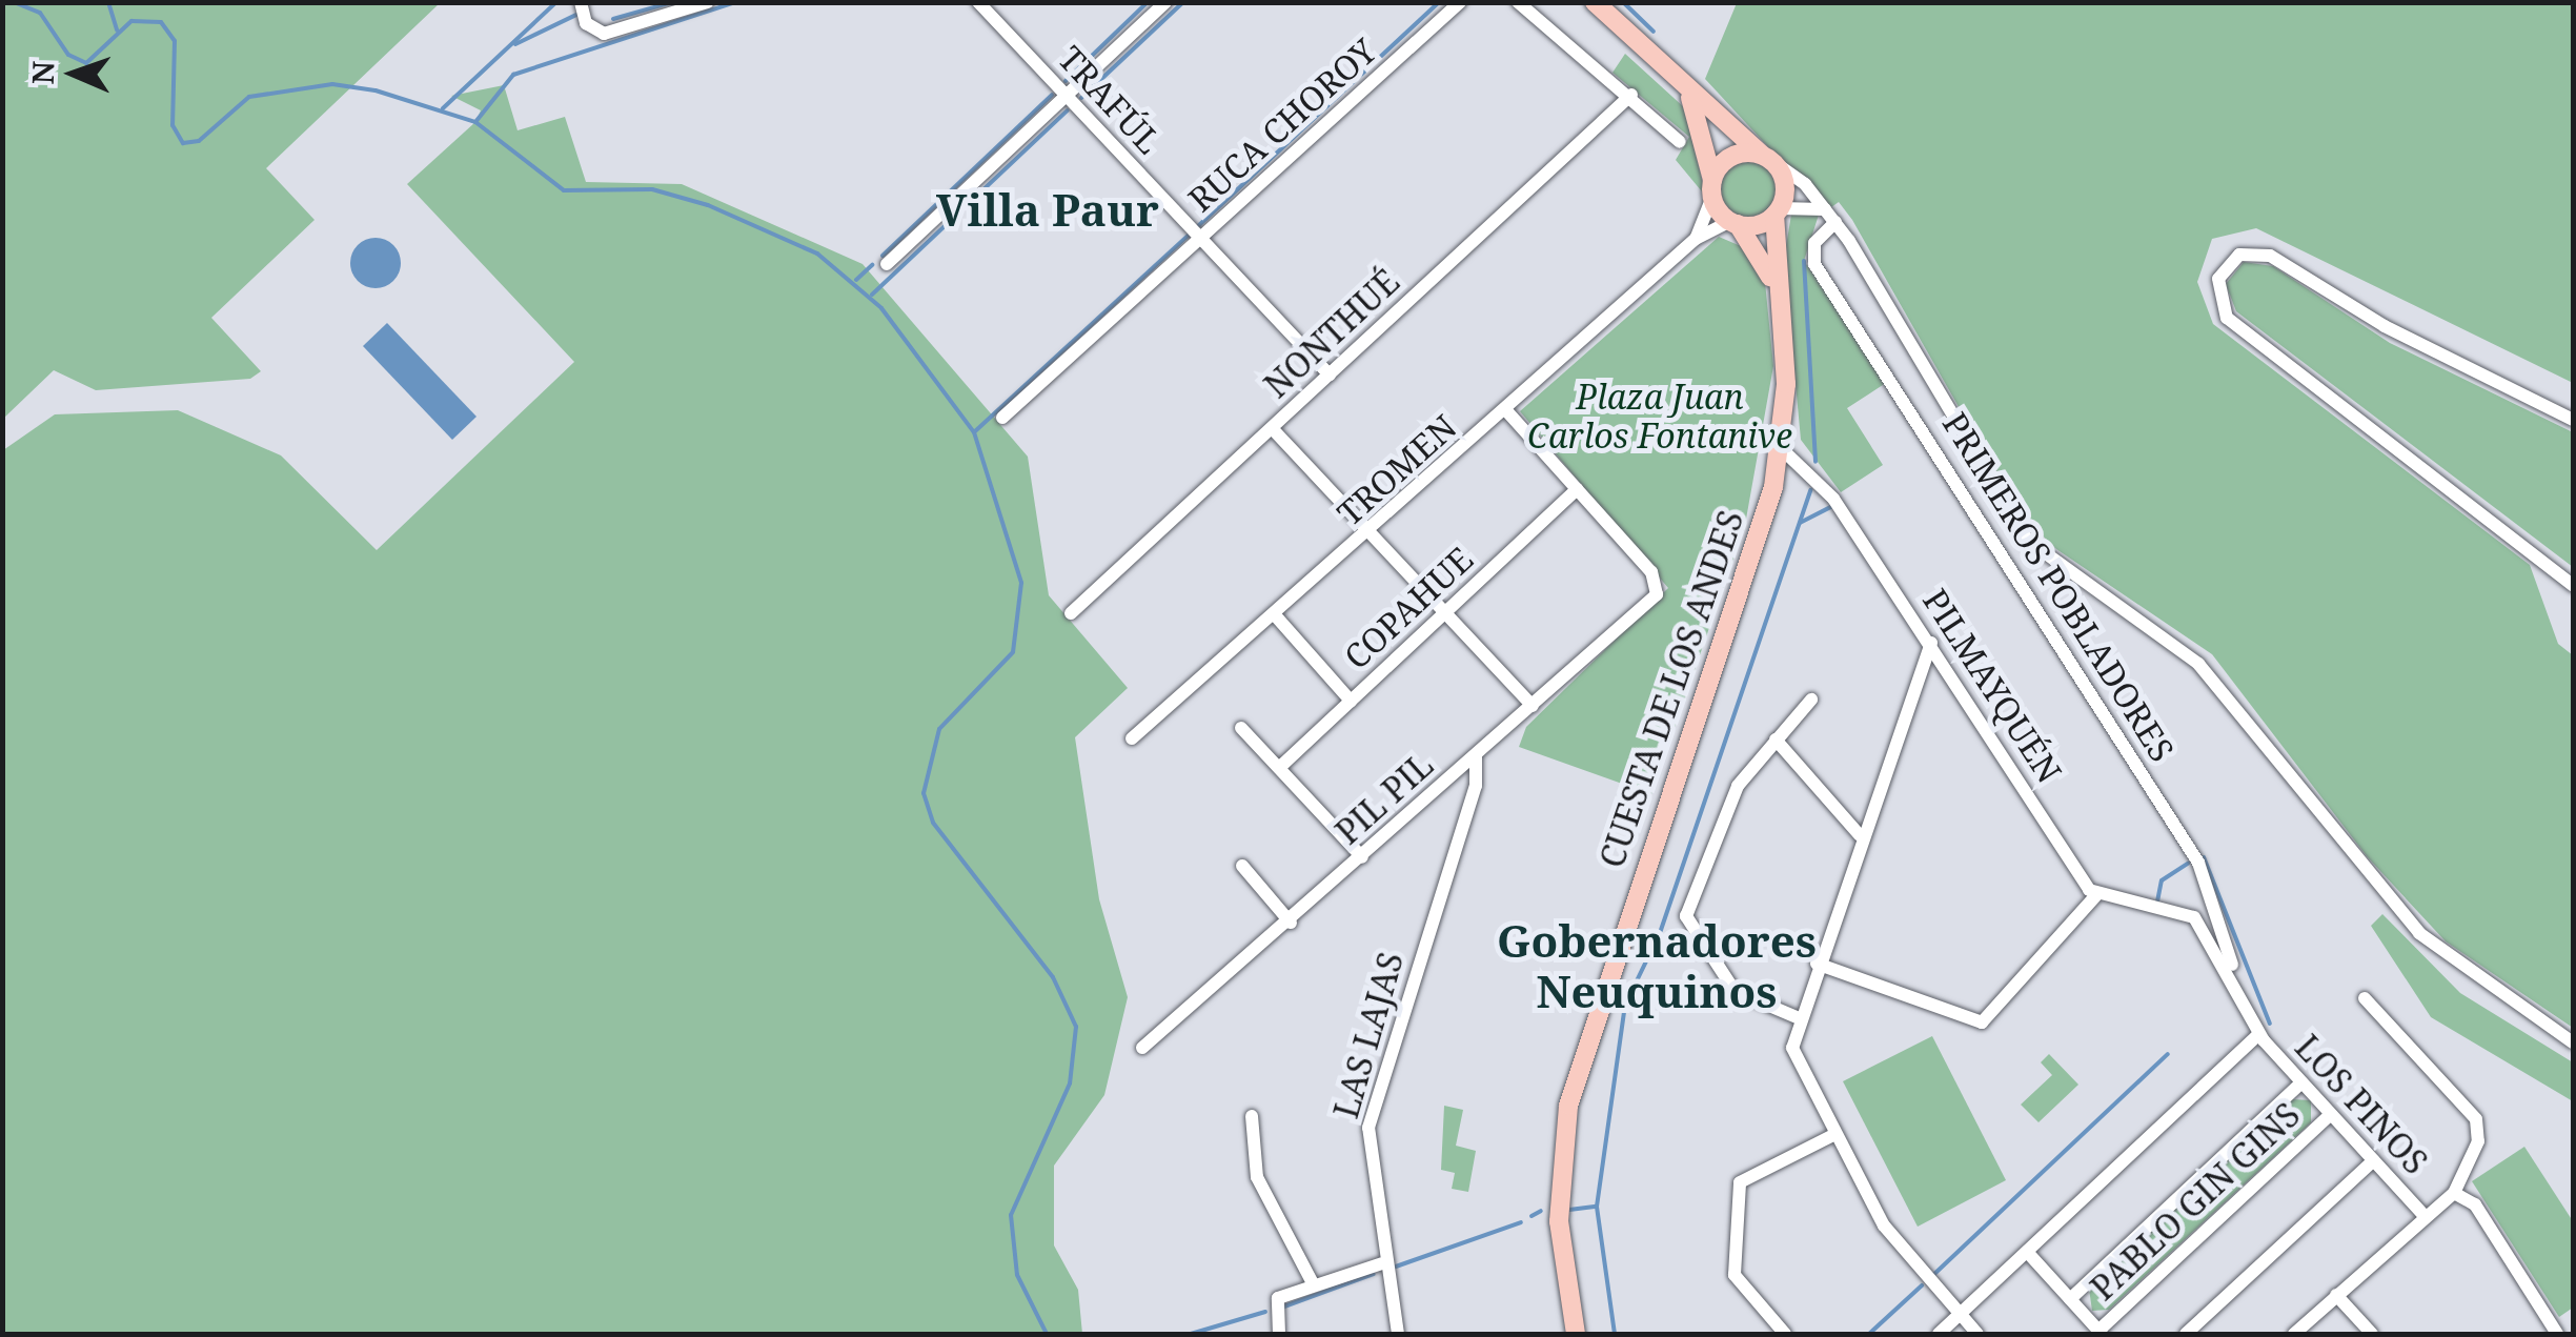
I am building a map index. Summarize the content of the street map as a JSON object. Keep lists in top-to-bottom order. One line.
{"streets":{"main road":["CUESTA DE LOS ANDES"],"street":["TRAFÚL","RUCA CHOROY","NONTHUÉ","TROMEN","PRIMEROS POBLADORES","COPAHUE","PILMAYQUÉN","PIL PIL","LAS LAJAS","LOS PINOS","PABLO GIN GINS"]},"crossings":[["TRAFÚL","RUCA CHOROY"],["TRAFÚL","NONTHUÉ"],["TROMEN","CUESTA DE LOS ANDES"],["COPAHUE","PIL PIL"],["PILMAYQUÉN","CUESTA DE LOS ANDES"],["PIL PIL","LAS LAJAS"],["LOS PINOS","PABLO GIN GINS"]],"districts":["Villa Paur","Gobernadores Neuquinos"],"parks":["Plaza Juan Carlos Fontanive"],"north":"left"}
